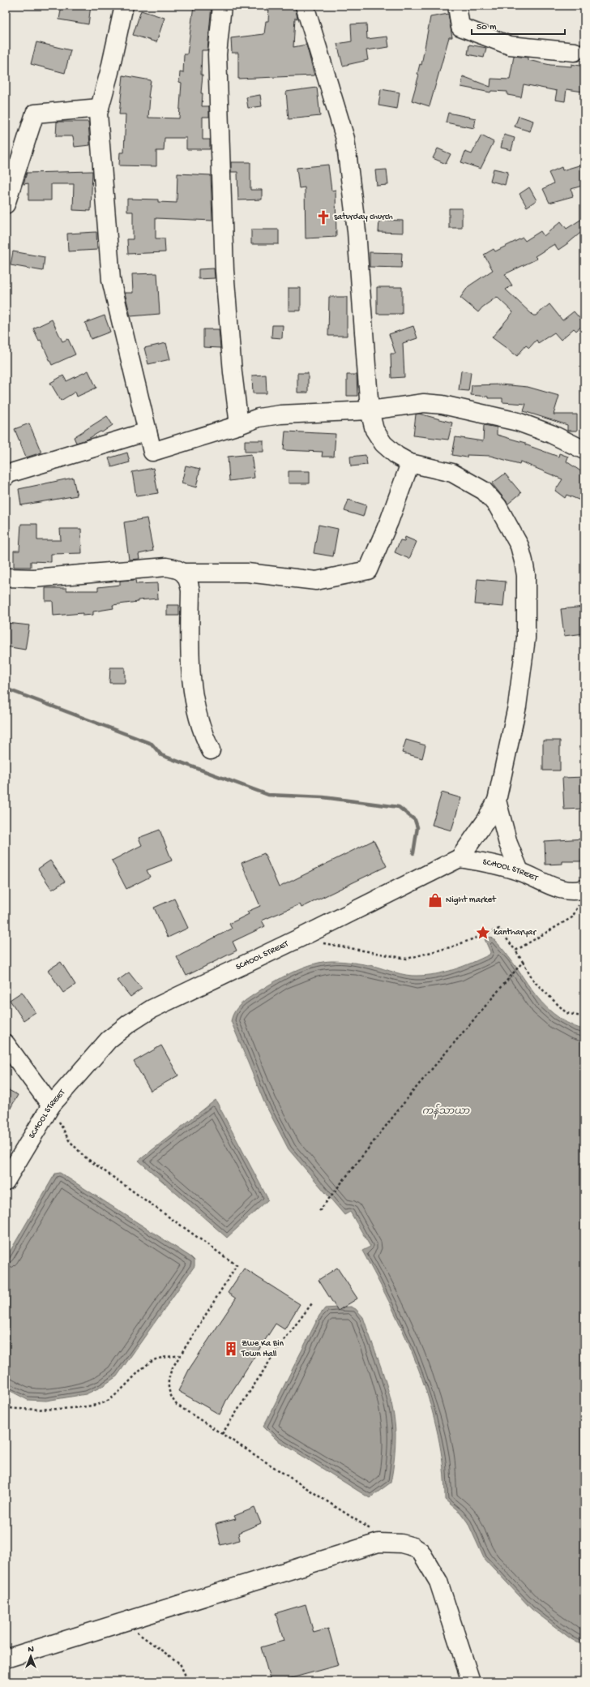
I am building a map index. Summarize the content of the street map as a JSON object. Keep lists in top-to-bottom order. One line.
{"streets":{"street":["SCHOOL STREET"]},"water":["ကန်သာယာ"],"places":{"church":["saturday church"],"shop":["Night market"],"place":["kantharyar"],"building":["Zwe Ka Bin Town Hall"]},"scale_bar":"50 m","north":"top"}
